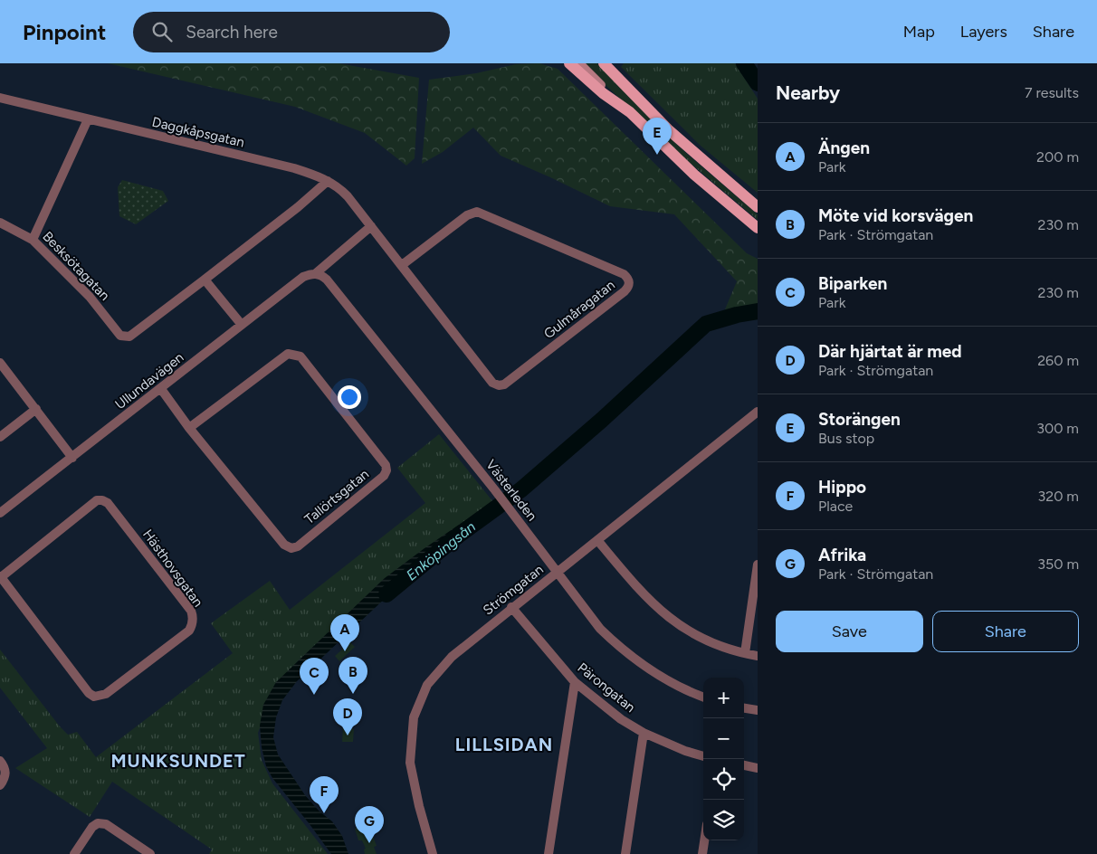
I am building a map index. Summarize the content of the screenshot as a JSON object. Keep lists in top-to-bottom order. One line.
{"streets":{"street":["Daggkåpsgatan","Besksötagatan","Gulmåragatan","Ullundavägen","Västerleden","Tallörtsgatan","Hästhovsgatan","Strömgatan","Pärongatan"]},"crossings":[["Daggkåpsgatan","Gulmåragatan"],["Daggkåpsgatan","Ullundavägen"],["Gulmåragatan","Ullundavägen"],["Ullundavägen","Västerleden"],["Ullundavägen","Tallörtsgatan"],["Västerleden","Strömgatan"],["Strömgatan","Pärongatan"]],"districts":["LILLSIDAN","MUNKSUNDET"],"water":["Enköpingsån"],"page":{"header":"Pinpoint","search":"Search here","nav":["Map","Layers","Share"],"heading":["Nearby","7 results"],"pins":["E","A","B","C","D","F","G"],"list":[{"mark":"A","name":"Ängen","note":"Park","value":"200 m"},{"mark":"B","name":"Möte vid korsvägen","note":"Park · Strömgatan","value":"230 m"},{"mark":"C","name":"Biparken","note":"Park","value":"230 m"},{"mark":"D","name":"Där hjärtat är med","note":"Park · Strömgatan","value":"260 m"},{"mark":"E","name":"Storängen","note":"Bus stop","value":"300 m"},{"mark":"F","name":"Hippo","note":"Place","value":"320 m"},{"mark":"G","name":"Afrika","note":"Park · Strömgatan","value":"350 m"}],"buttons":["Save","Share"],"map_buttons":["+","−"]}}
